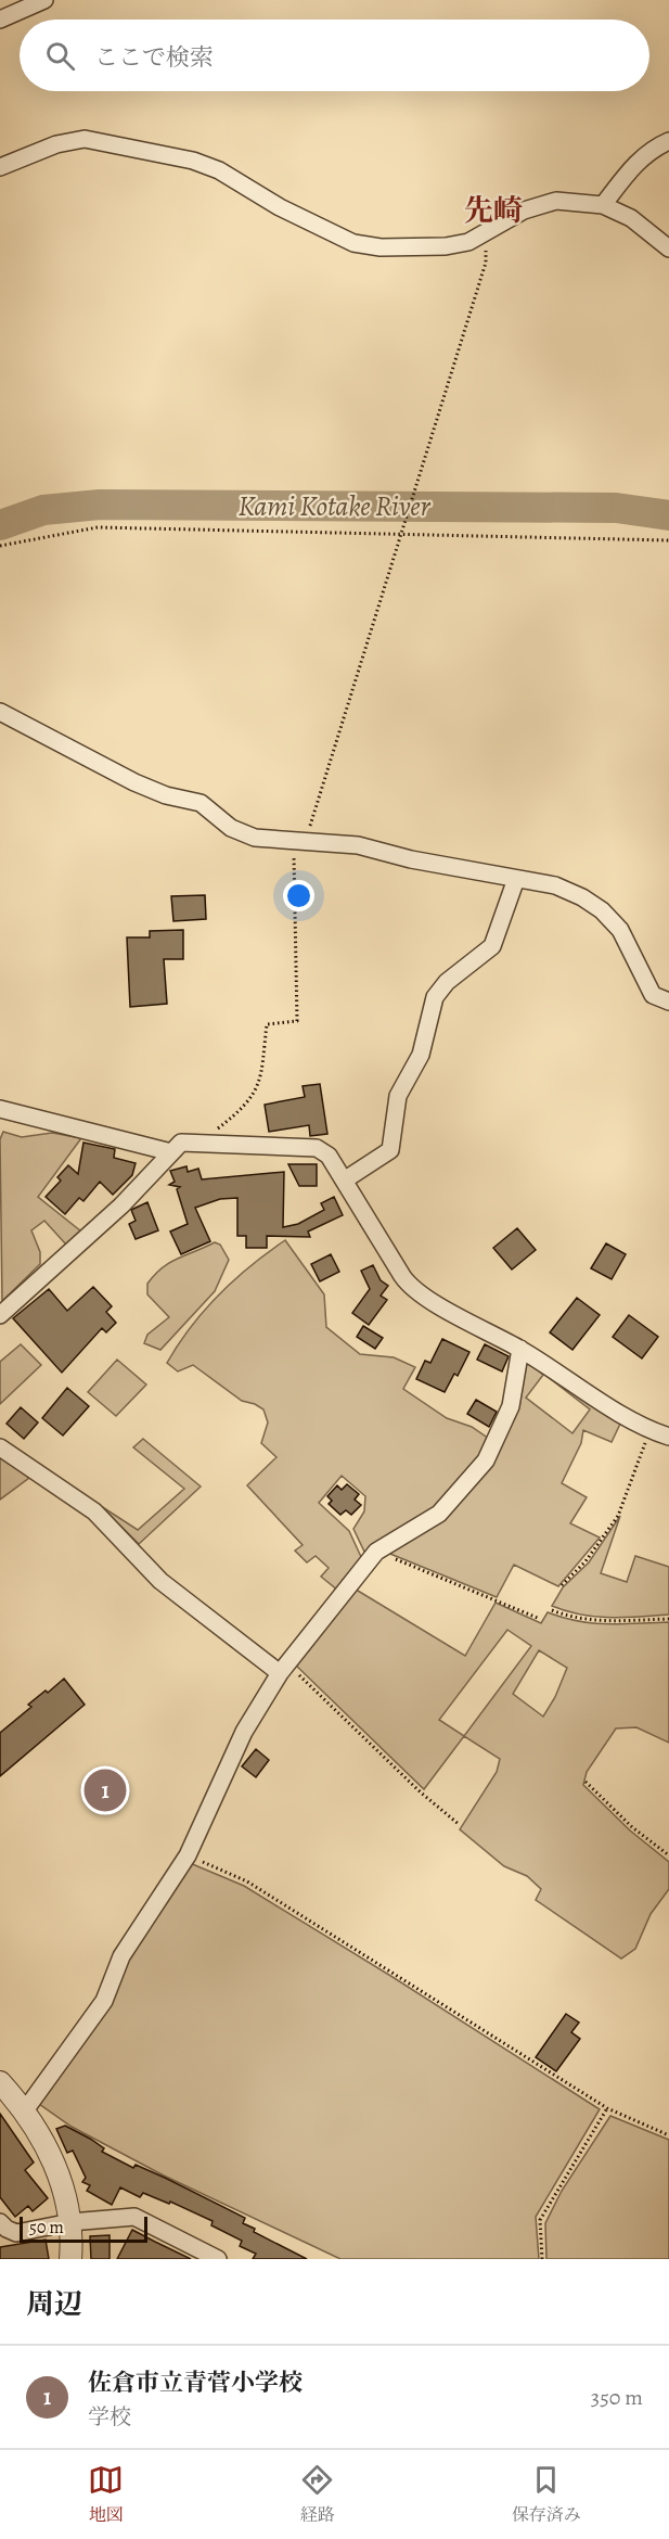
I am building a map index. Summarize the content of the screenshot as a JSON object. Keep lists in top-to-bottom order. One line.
{"districts":["先崎"],"water":["Kami Kotake River"],"scale_bar":"50 m","page":{"search":"ここで検索","pins":"1","scale":"50 m","heading":"周辺","list":[{"mark":"1","name":"佐倉市立青菅小学校","note":"学校","value":"350 m"}],"nav":["地図","経路","保存済み"]}}
